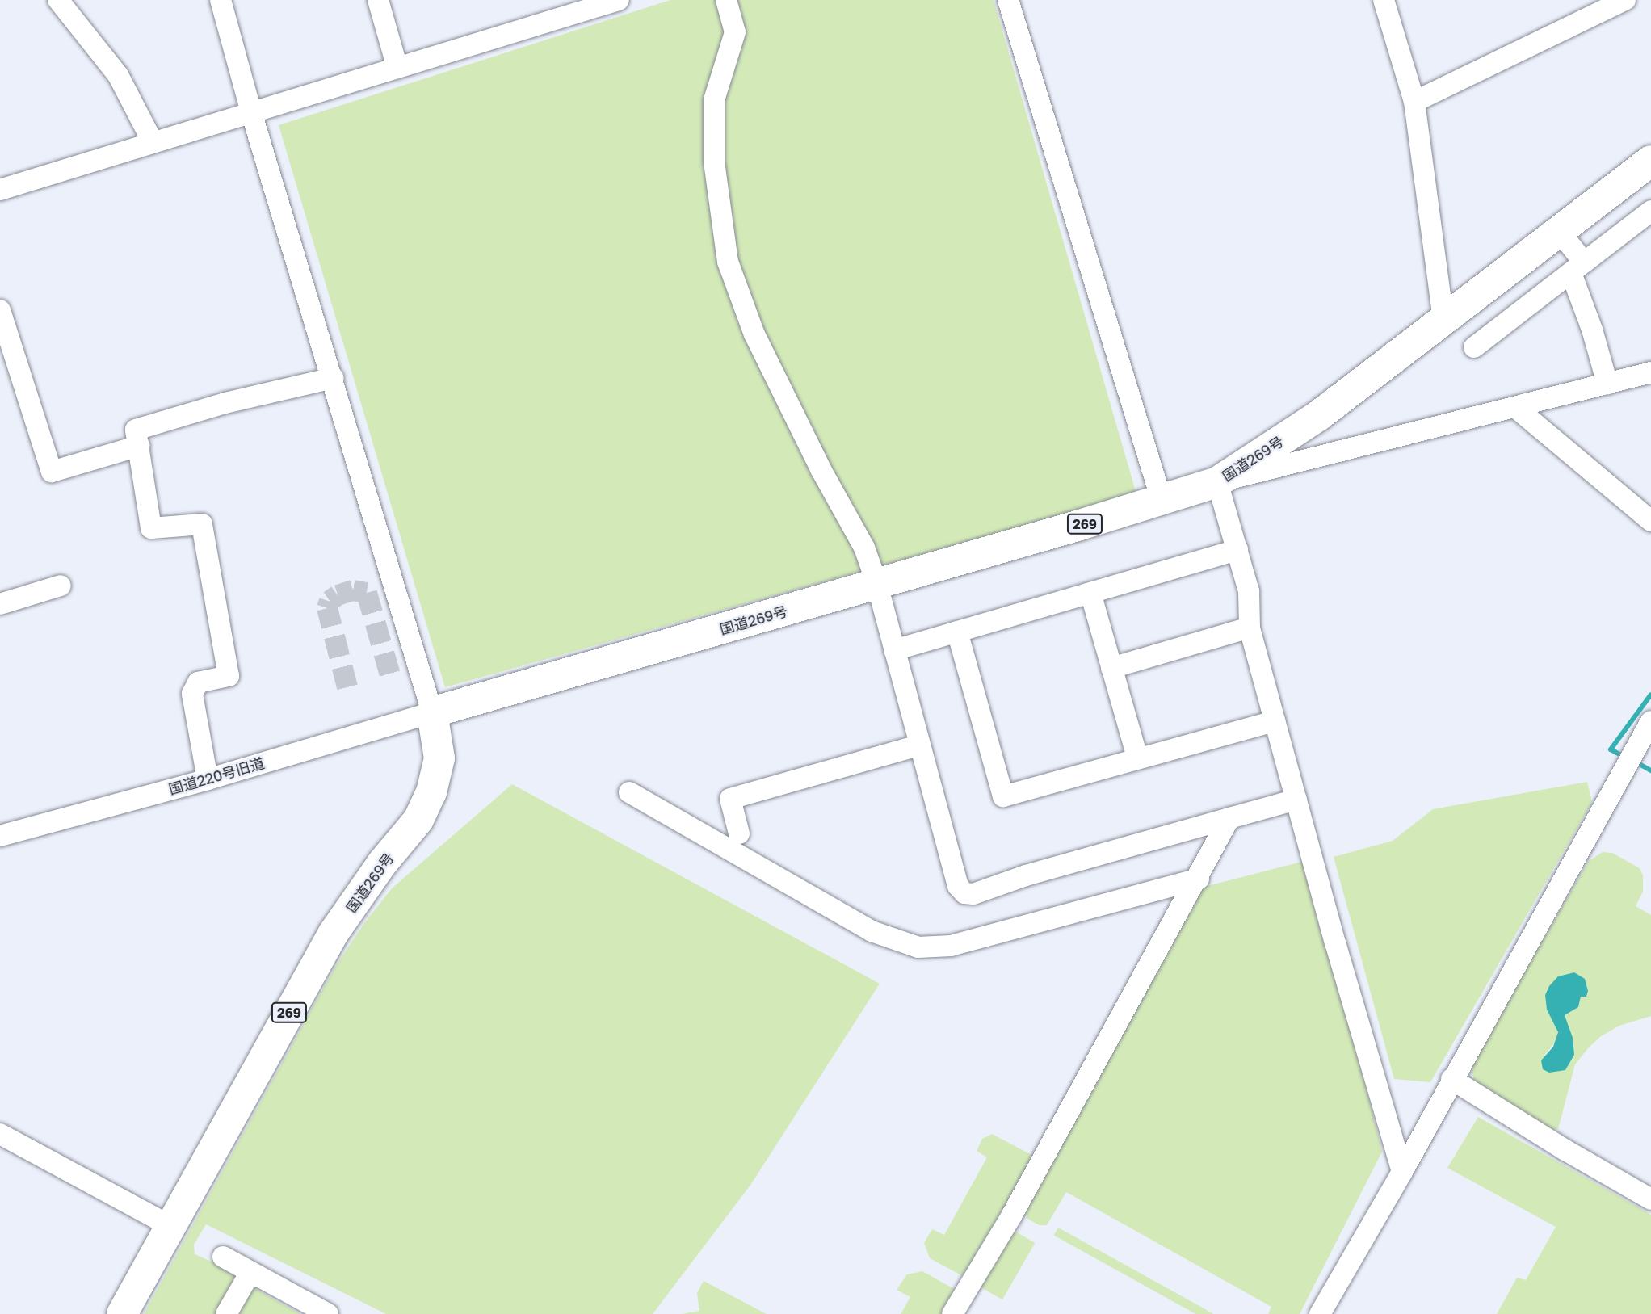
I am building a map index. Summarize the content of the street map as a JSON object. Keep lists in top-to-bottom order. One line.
{"streets":{"highway":["国道269号","269"],"street":["国道220号旧道"]},"crossings":[["国道269号","国道220号旧道"]]}
